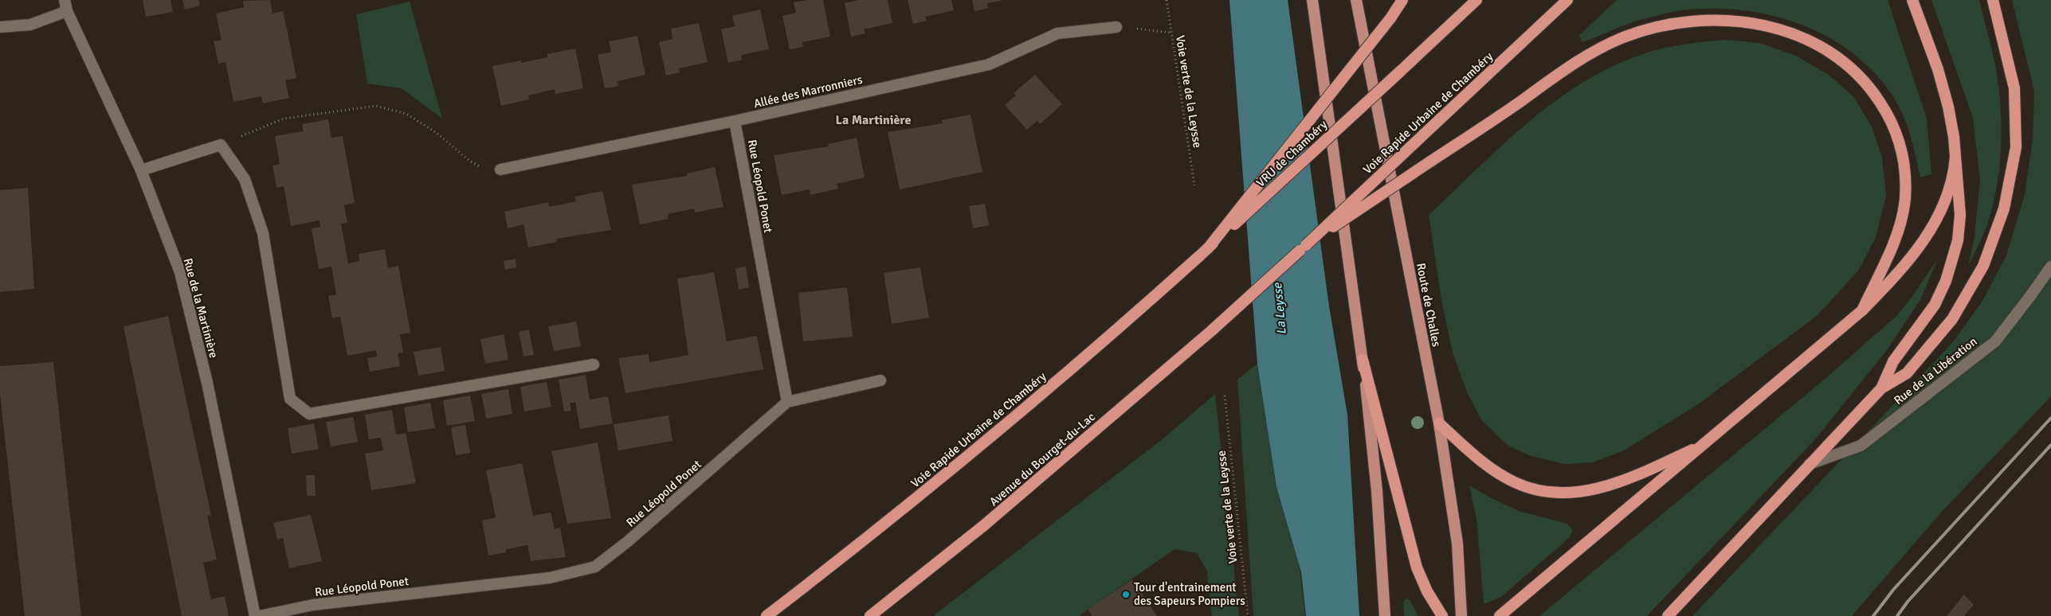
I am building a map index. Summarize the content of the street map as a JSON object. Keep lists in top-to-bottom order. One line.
{"streets":{"highway":["Voie Rapide Urbaine de Chambéry","VRU de Chambéry","Avenue du Bourget-du-Lac"],"main road":["Route de Challes"],"street":["Allée des Marronniers","Rue Léopold Ponet","Rue de la Martinière","Rue de la Libération"],"path":["Voie verte de la Leysse"]},"crossings":[["Allée des Marronniers","Rue Léopold Ponet"],["Voie Rapide Urbaine de Chambéry","VRU de Chambéry"],["Voie Rapide Urbaine de Chambéry","Avenue du Bourget-du-Lac"]],"districts":["La Martinière"],"water":["La Leysse"],"places":["Tour d'entrainement des Sapeurs Pompiers"]}
